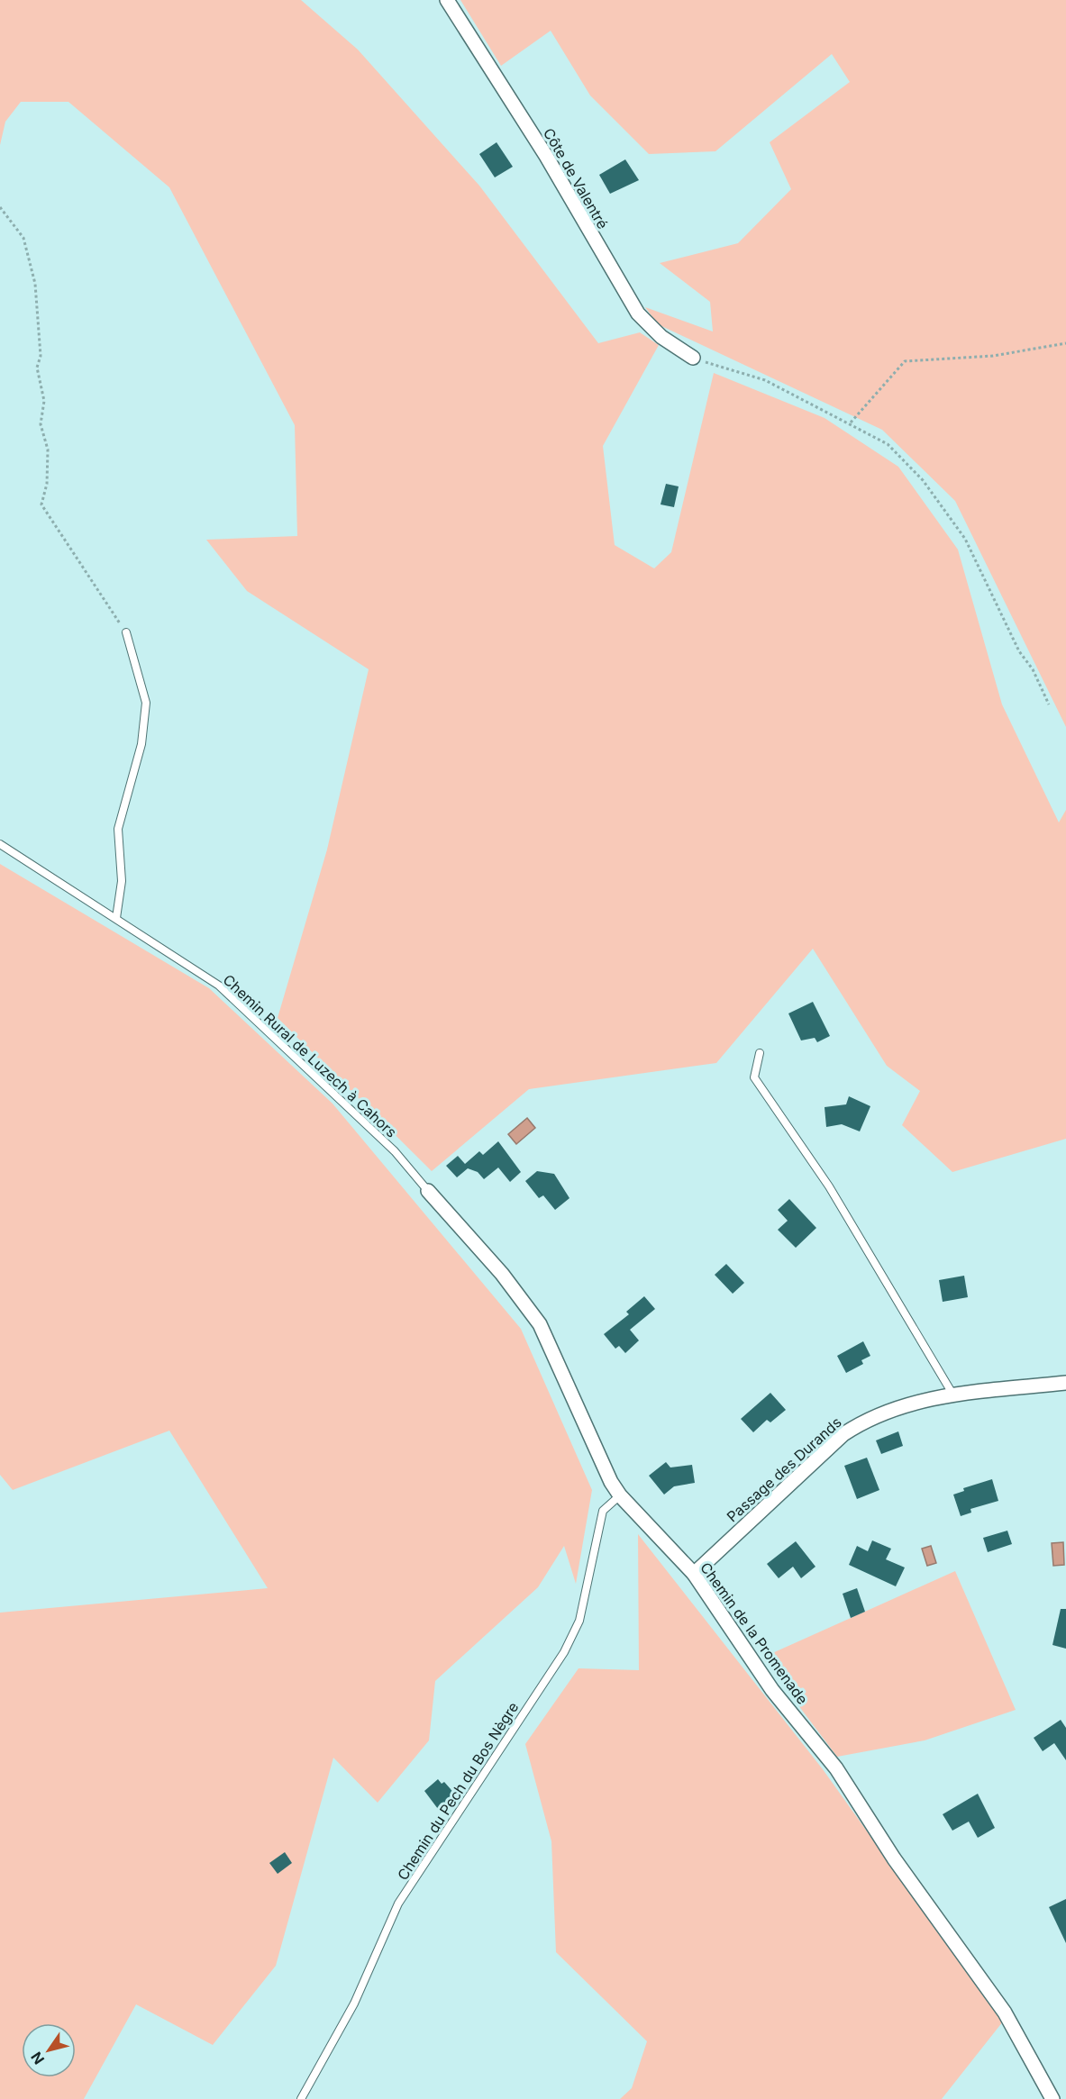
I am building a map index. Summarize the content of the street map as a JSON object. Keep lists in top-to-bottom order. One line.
{"streets":{"street":["Côte de Valentré","Passage des Durands","Chemin de la Promenade"],"lane":["Chemin Rural de Luzech à Cahors","Chemin du Pech du Bos Nègre"]},"crossings":[["Chemin Rural de Luzech à Cahors","Chemin de la Promenade"],["Passage des Durands","Chemin de la Promenade"],["Chemin de la Promenade","Chemin du Pech du Bos Nègre"]],"north":"bottom left"}
